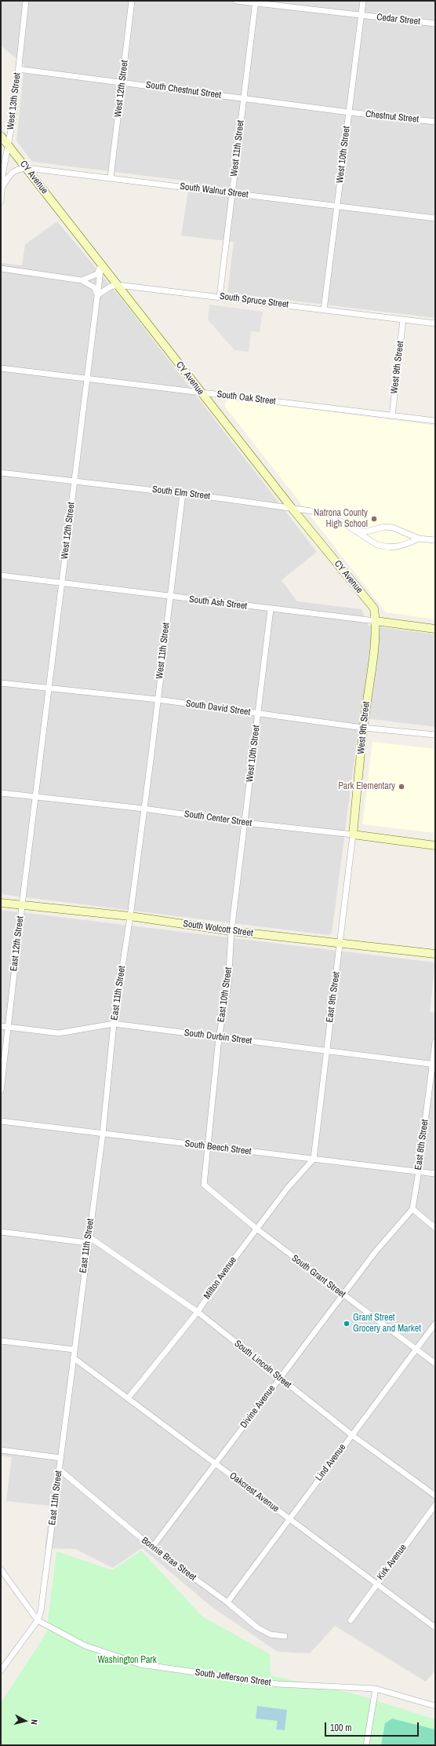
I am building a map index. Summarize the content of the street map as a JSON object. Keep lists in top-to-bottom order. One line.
{"streets":{"main road":["CY Avenue","West 9th Street","South Ash Street","South Center Street","South Wolcott Street"],"street":["Cedar Street","West 12th Street","South Chestnut Street","West 13th Street","Chestnut Street","West 11th Street","West 10th Street","South Walnut Street","South Spruce Street","South Oak Street","South Elm Street","South David Street","East 12th Street","East 11th Street","East 10th Street","East 9th Street","South Durbin Street","East 8th Street","South Beech Street","South Grant Street","Milton Avenue","South Lincoln Street","Divine Avenue","Lind Avenue","Oakcrest Avenue","Bonnie Brae Street","Kirk Avenue","South Jefferson Street"]},"crossings":[["Cedar Street","West 11th Street"],["Cedar Street","West 10th Street"],["West 12th Street","South Chestnut Street"],["West 12th Street","CY Avenue"],["West 12th Street","South Walnut Street"],["West 12th Street","South Oak Street"],["West 12th Street","South Elm Street"],["West 12th Street","South Ash Street"],["West 12th Street","South David Street"],["West 12th Street","South Center Street"],["West 12th Street","East 12th Street"],["South Chestnut Street","West 13th Street"],["South Chestnut Street","Chestnut Street"],["South Chestnut Street","West 11th Street"],["South Chestnut Street","West 10th Street"],["West 13th Street","CY Avenue"],["West 13th Street","South Walnut Street"],["Chestnut Street","West 10th Street"],["West 11th Street","South Walnut Street"],["West 11th Street","South Spruce Street"],["West 11th Street","South Elm Street"],["West 11th Street","South Ash Street"],["West 11th Street","South David Street"],["West 11th Street","South Center Street"],["West 11th Street","East 11th Street"],["West 10th Street","South Walnut Street"],["West 10th Street","South Spruce Street"],["West 10th Street","South Ash Street"],["West 10th Street","South David Street"],["West 10th Street","South Center Street"],["West 10th Street","East 10th Street"],["CY Avenue","South Walnut Street"],["CY Avenue","South Spruce Street"],["CY Avenue","West 9th Street"],["CY Avenue","South Oak Street"],["CY Avenue","South Elm Street"],["CY Avenue","South Ash Street"],["South Spruce Street","West 9th Street"],["West 9th Street","South Oak Street"],["West 9th Street","South Ash Street"],["West 9th Street","South David Street"],["West 9th Street","South Center Street"],["West 9th Street","East 9th Street"],["South Center Street","East 12th Street"],["South Center Street","East 11th Street"],["South Center Street","East 10th Street"],["South Center Street","East 9th Street"],["South Wolcott Street","East 12th Street"],["South Wolcott Street","East 11th Street"],["South Wolcott Street","East 10th Street"],["South Wolcott Street","East 9th Street"],["East 12th Street","South Durbin Street"],["East 11th Street","South Durbin Street"],["East 11th Street","South Beech Street"],["East 11th Street","South Lincoln Street"],["East 11th Street","Oakcrest Avenue"],["East 11th Street","Bonnie Brae Street"],["East 11th Street","South Jefferson Street"],["East 10th Street","South Durbin Street"],["East 10th Street","South Beech Street"],["East 10th Street","South Grant Street"],["East 9th Street","South Durbin Street"],["East 9th Street","South Beech Street"],["East 9th Street","Milton Avenue"],["South Durbin Street","East 8th Street"],["East 8th Street","South Beech Street"],["East 8th Street","Divine Avenue"],["South Beech Street","Milton Avenue"],["South Grant Street","Milton Avenue"],["South Grant Street","Divine Avenue"],["South Grant Street","Lind Avenue"],["Milton Avenue","South Lincoln Street"],["Milton Avenue","Oakcrest Avenue"],["South Lincoln Street","Divine Avenue"],["South Lincoln Street","Lind Avenue"],["Divine Avenue","Oakcrest Avenue"],["Divine Avenue","Bonnie Brae Street"],["Lind Avenue","Oakcrest Avenue"],["Lind Avenue","Bonnie Brae Street"],["Oakcrest Avenue","Kirk Avenue"]],"parks":["Washington Park"],"places":["Natrona County High School","Park Elementary","Grant Street Grocery and Market"],"scale_bar":"100 m","north":"right"}
